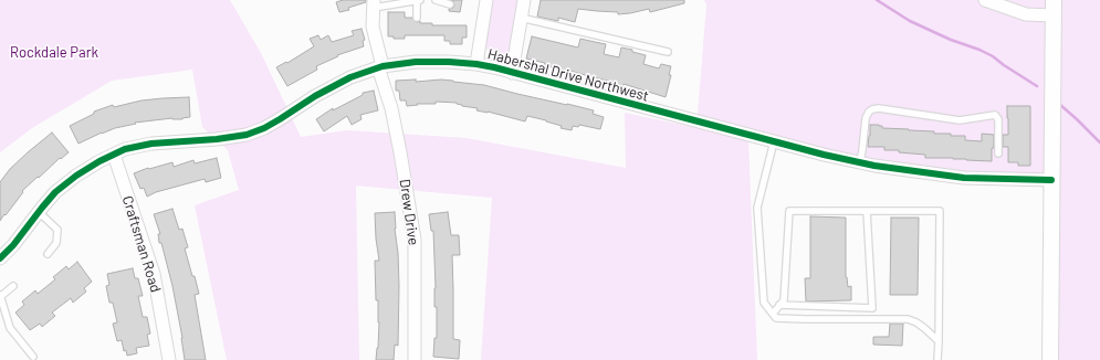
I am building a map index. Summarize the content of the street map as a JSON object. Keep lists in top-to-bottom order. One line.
{"streets":{"street":["Habershal Drive Northwest","Drew Drive","Craftsman Road"]},"crossings":[["Habershal Drive Northwest","Drew Drive"],["Habershal Drive Northwest","Craftsman Road"]],"parks":["Rockdale Park"]}
